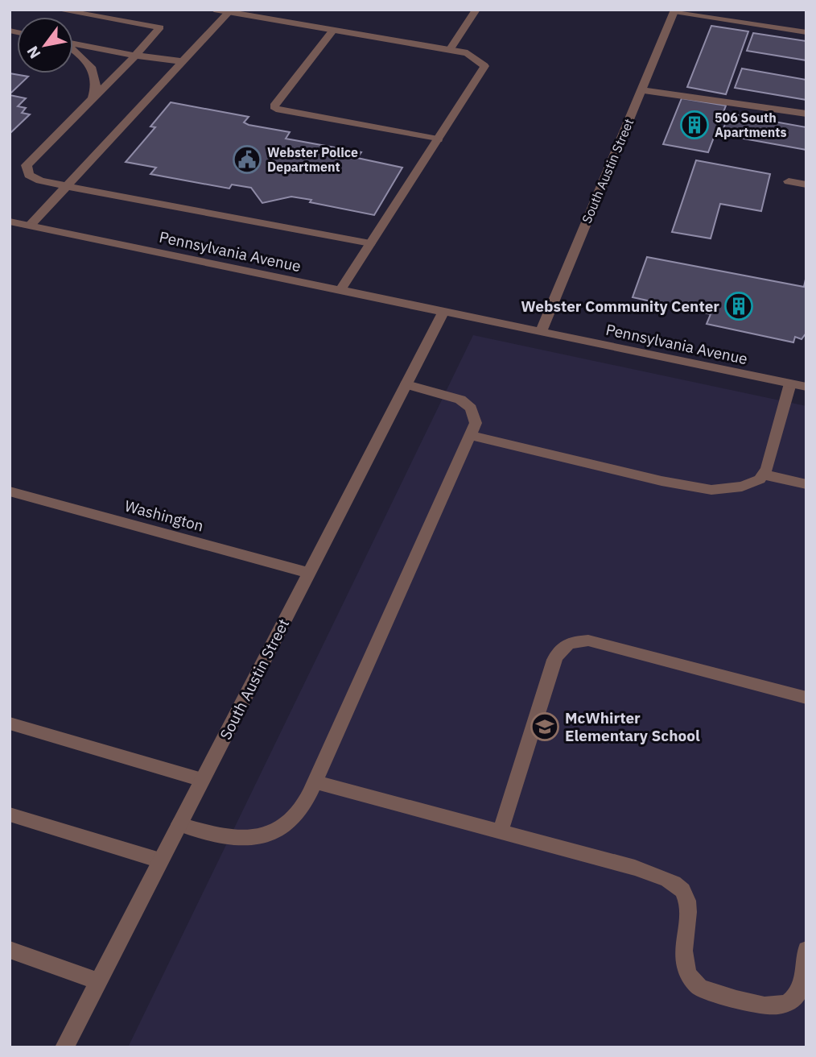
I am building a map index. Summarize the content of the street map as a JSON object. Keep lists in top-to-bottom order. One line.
{"streets":{"street":["South Austin Street","Pennsylvania Avenue","Washington"]},"crossings":[["South Austin Street","Pennsylvania Avenue"],["South Austin Street","Washington"]],"places":{"building":["506 South Apartments","Webster Community Center"],"public building":["Webster Police Department"],"school or university":["McWhirter Elementary School"]},"north":"bottom left"}
